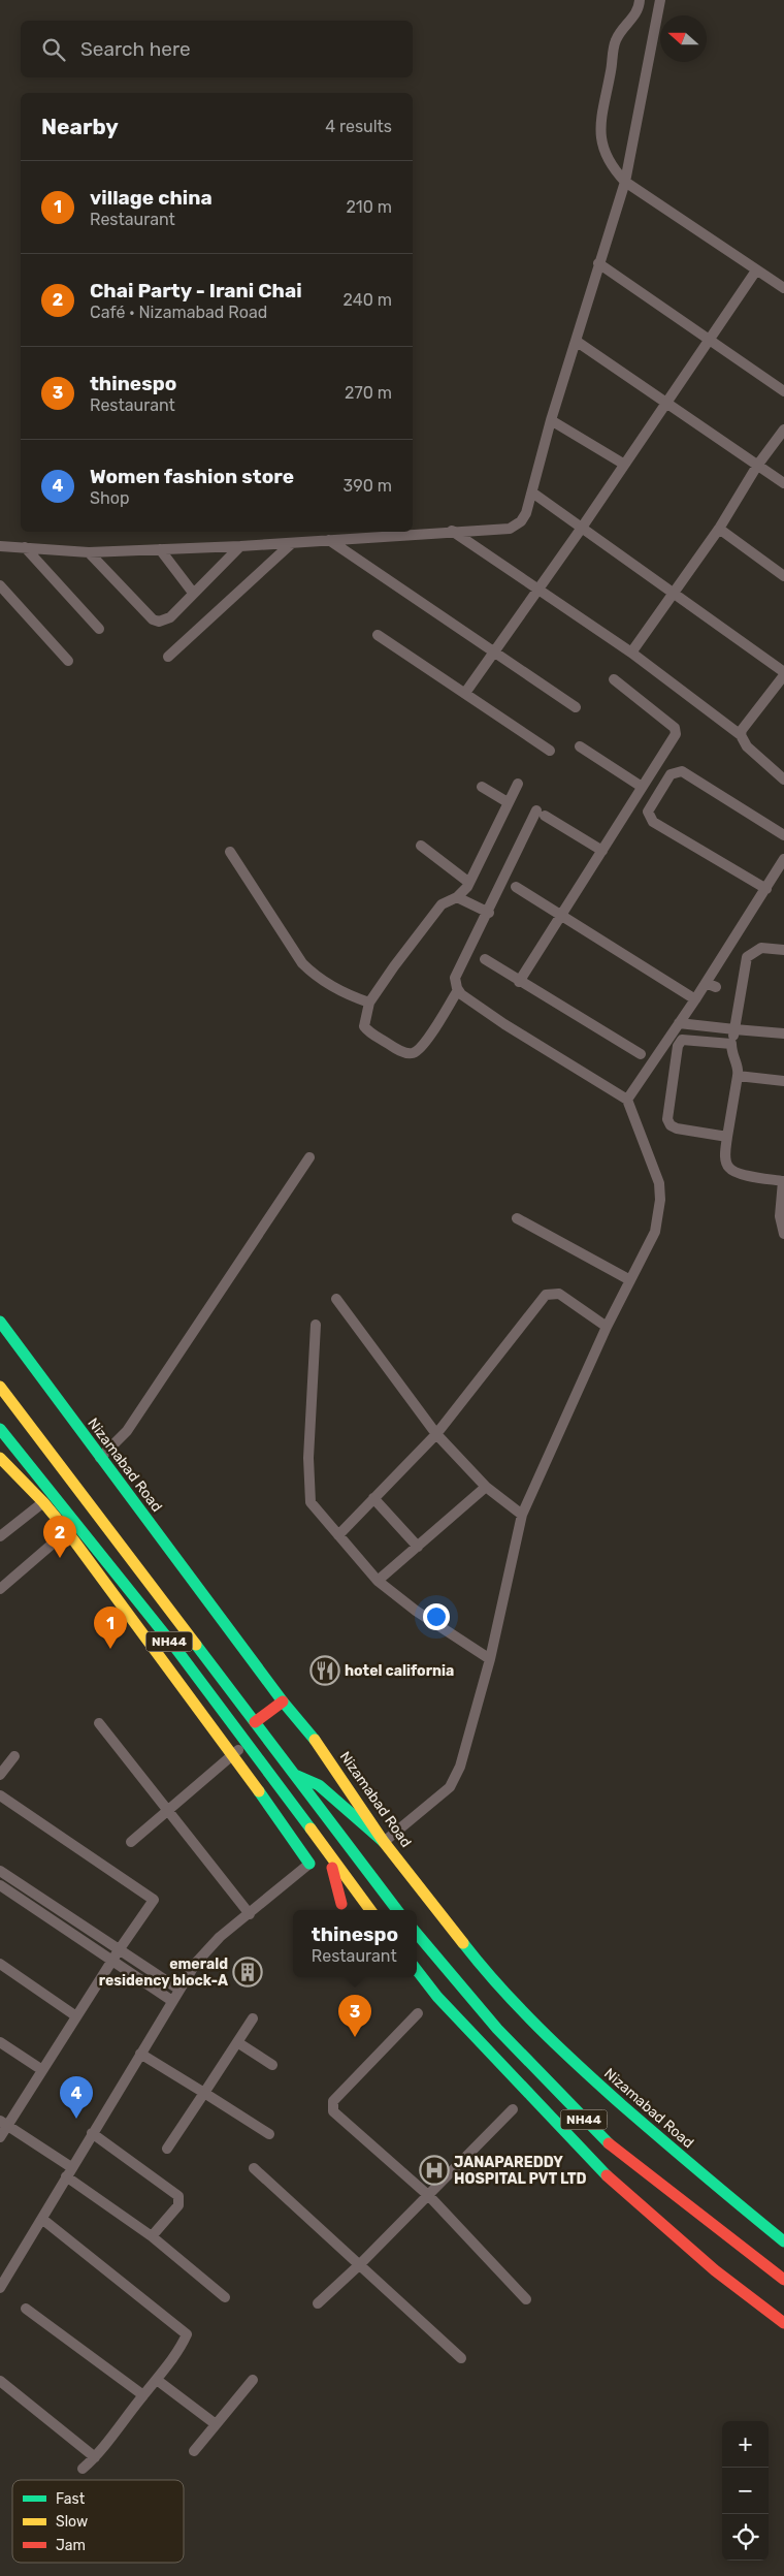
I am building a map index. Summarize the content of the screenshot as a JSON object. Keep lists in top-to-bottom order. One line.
{"streets":{"main road":["Nizamabad Road","NH44"]},"places":{"restaurant":["hotel california"],"building":["emerald residency block-A"],"hospital":["JANAPAREDDY HOSPITAL PVT LTD"]},"legend":["Fast","Slow","Jam"],"north":"left","page":{"search":"Search here","heading":["Nearby","4 results"],"list":[{"mark":"1","name":"village china","note":"Restaurant","value":"210 m"},{"mark":"2","name":"Chai Party - Irani Chai","note":"Café · Nizamabad Road","value":"240 m"},{"mark":"3","name":"thinespo","note":"Restaurant","value":"270 m"},{"mark":"4","name":"Women fashion store","note":"Shop","value":"390 m"}],"pins":["2","1","3","4"],"popup":["thinespo","Restaurant"],"map_buttons":["+","−"]}}
